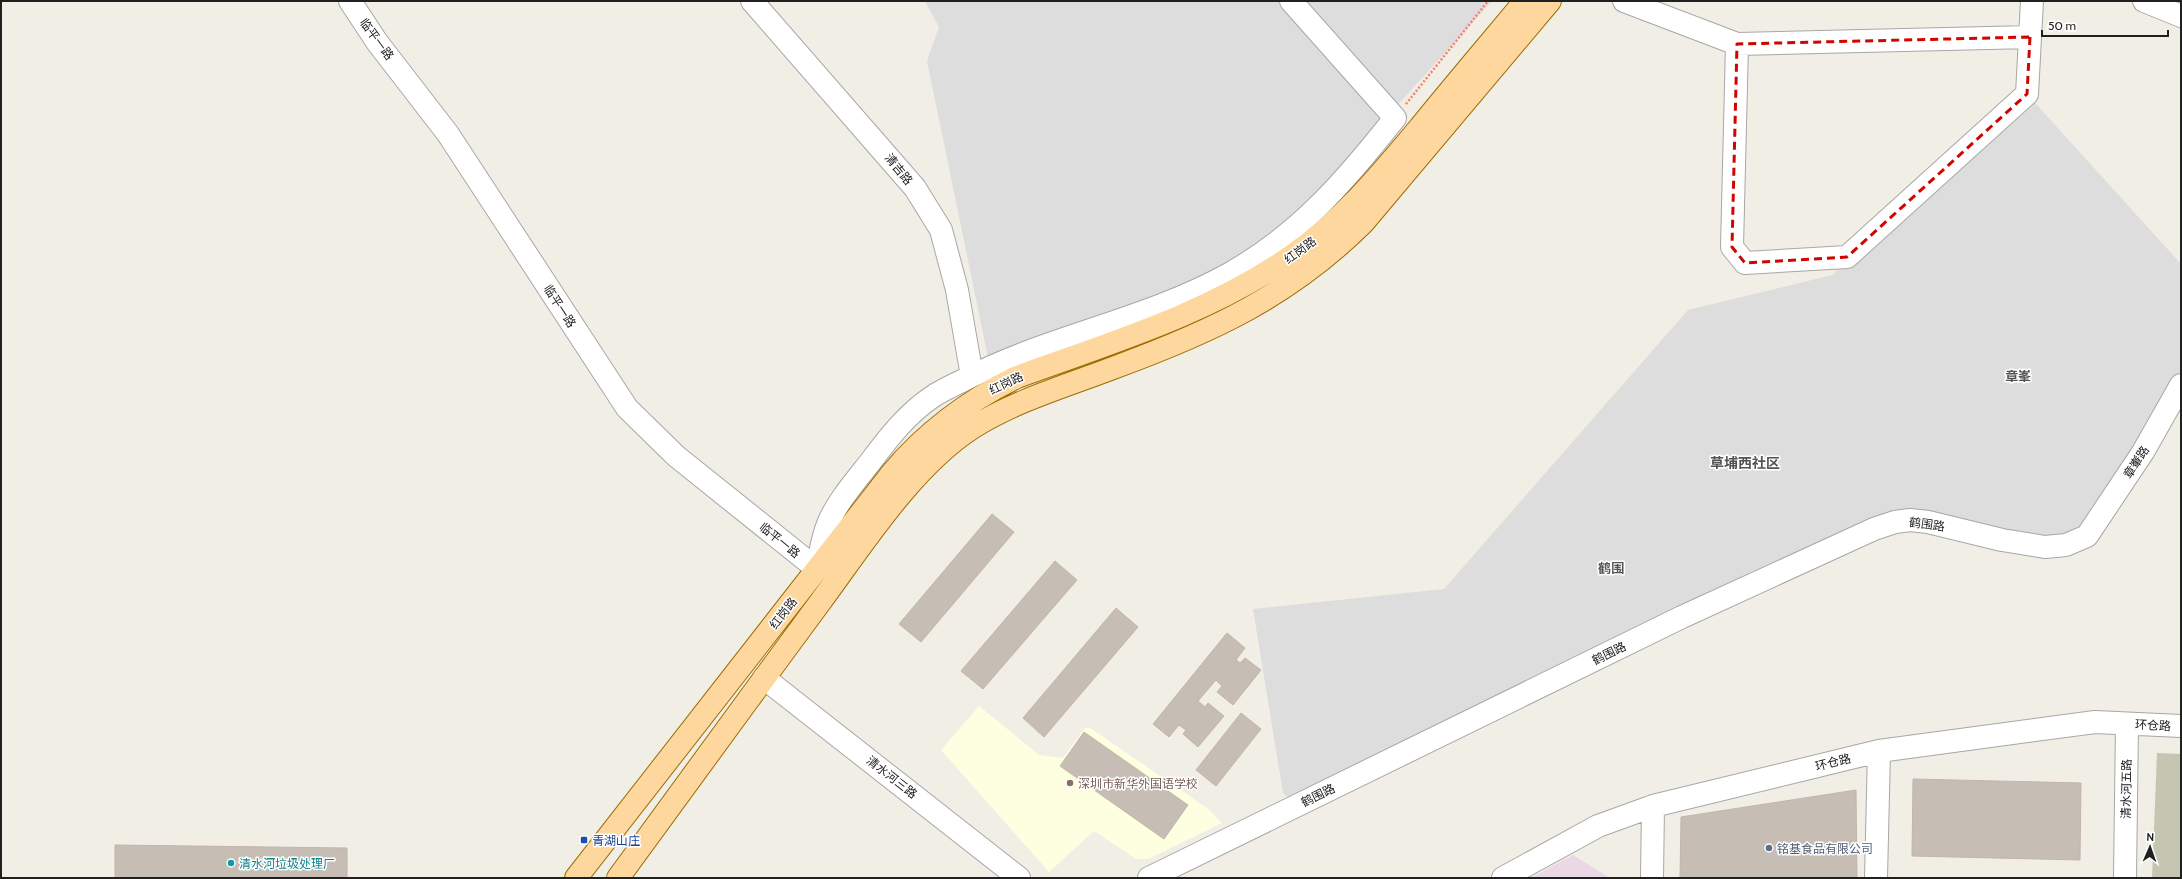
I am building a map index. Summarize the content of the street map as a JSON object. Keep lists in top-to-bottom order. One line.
{"streets":{"main road":["红岗路"],"street":["临平一路","清吉路","章輋路","鹤围路","环仓路","清水河三路","清水河五路"]},"crossings":[["临平一路","红岗路"],["红岗路","清水河三路"],["章輋路","鹤围路"],["环仓路","清水河五路"]],"districts":["章峯","草埔西社区","鹤围"],"places":{"other":["深圳市新华外国语学校","铭基食品有限公司","清水河垃圾处理厂"],"transit":["青湖山庄"]},"scale_bar":"50 m","north":"top"}
